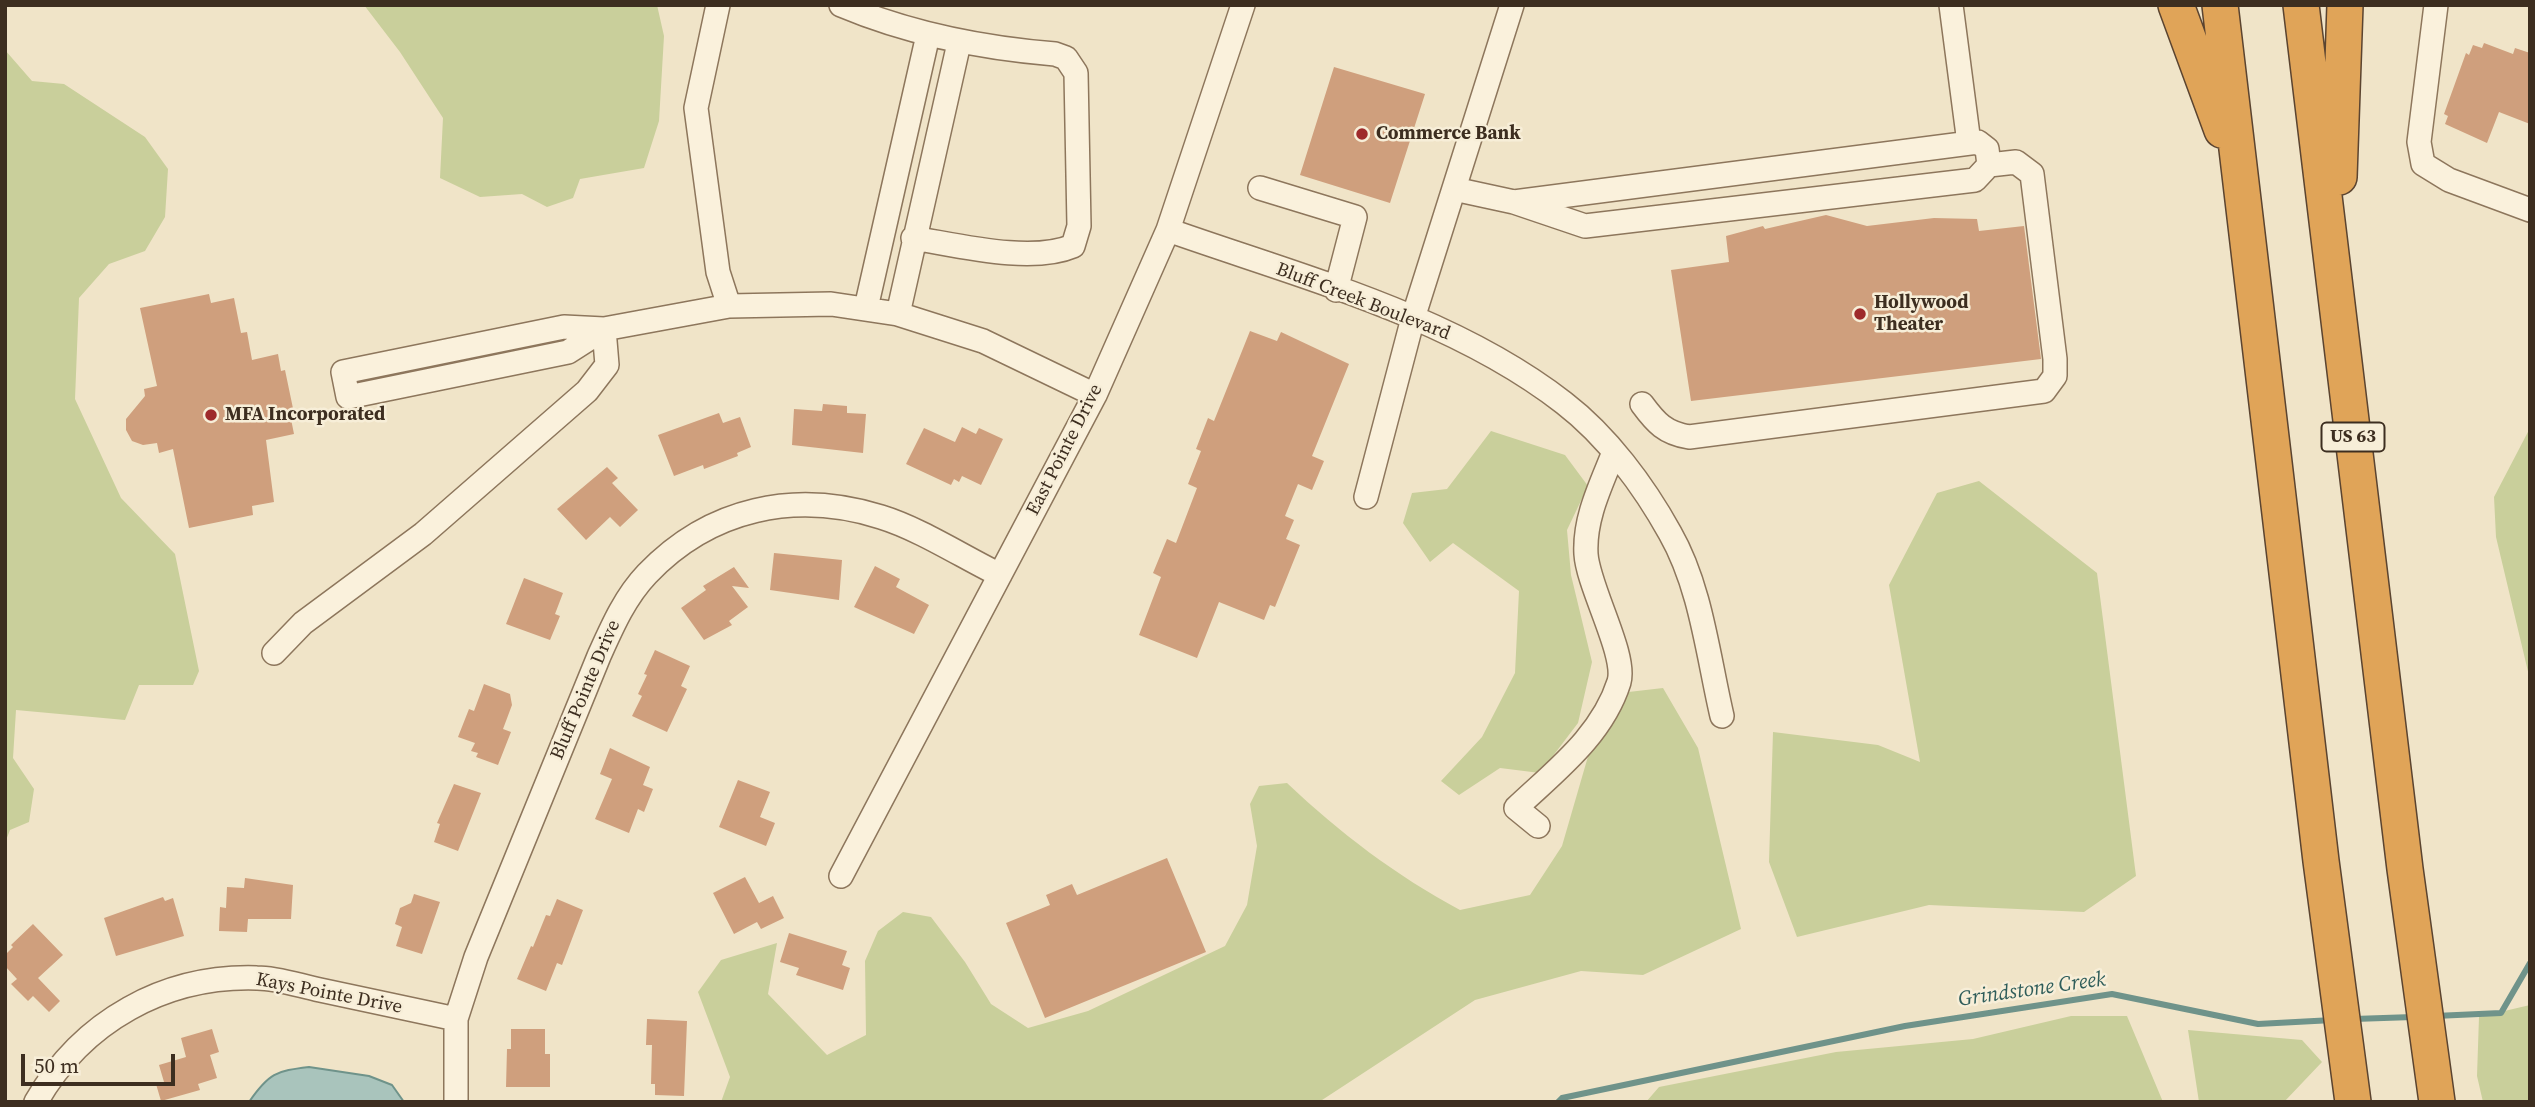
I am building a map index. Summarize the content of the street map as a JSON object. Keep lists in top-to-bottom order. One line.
{"streets":{"highway":["US 63"],"street":["Bluff Creek Boulevard","East Pointe Drive","Bluff Pointe Drive","Kays Pointe Drive"]},"crossings":[["Bluff Creek Boulevard","East Pointe Drive"],["East Pointe Drive","Bluff Pointe Drive"],["Bluff Pointe Drive","Kays Pointe Drive"]],"water":["Grindstone Creek"],"places":["Commerce Bank","Hollywood Theater","MFA Incorporated"],"scale_bar":"50 m"}
